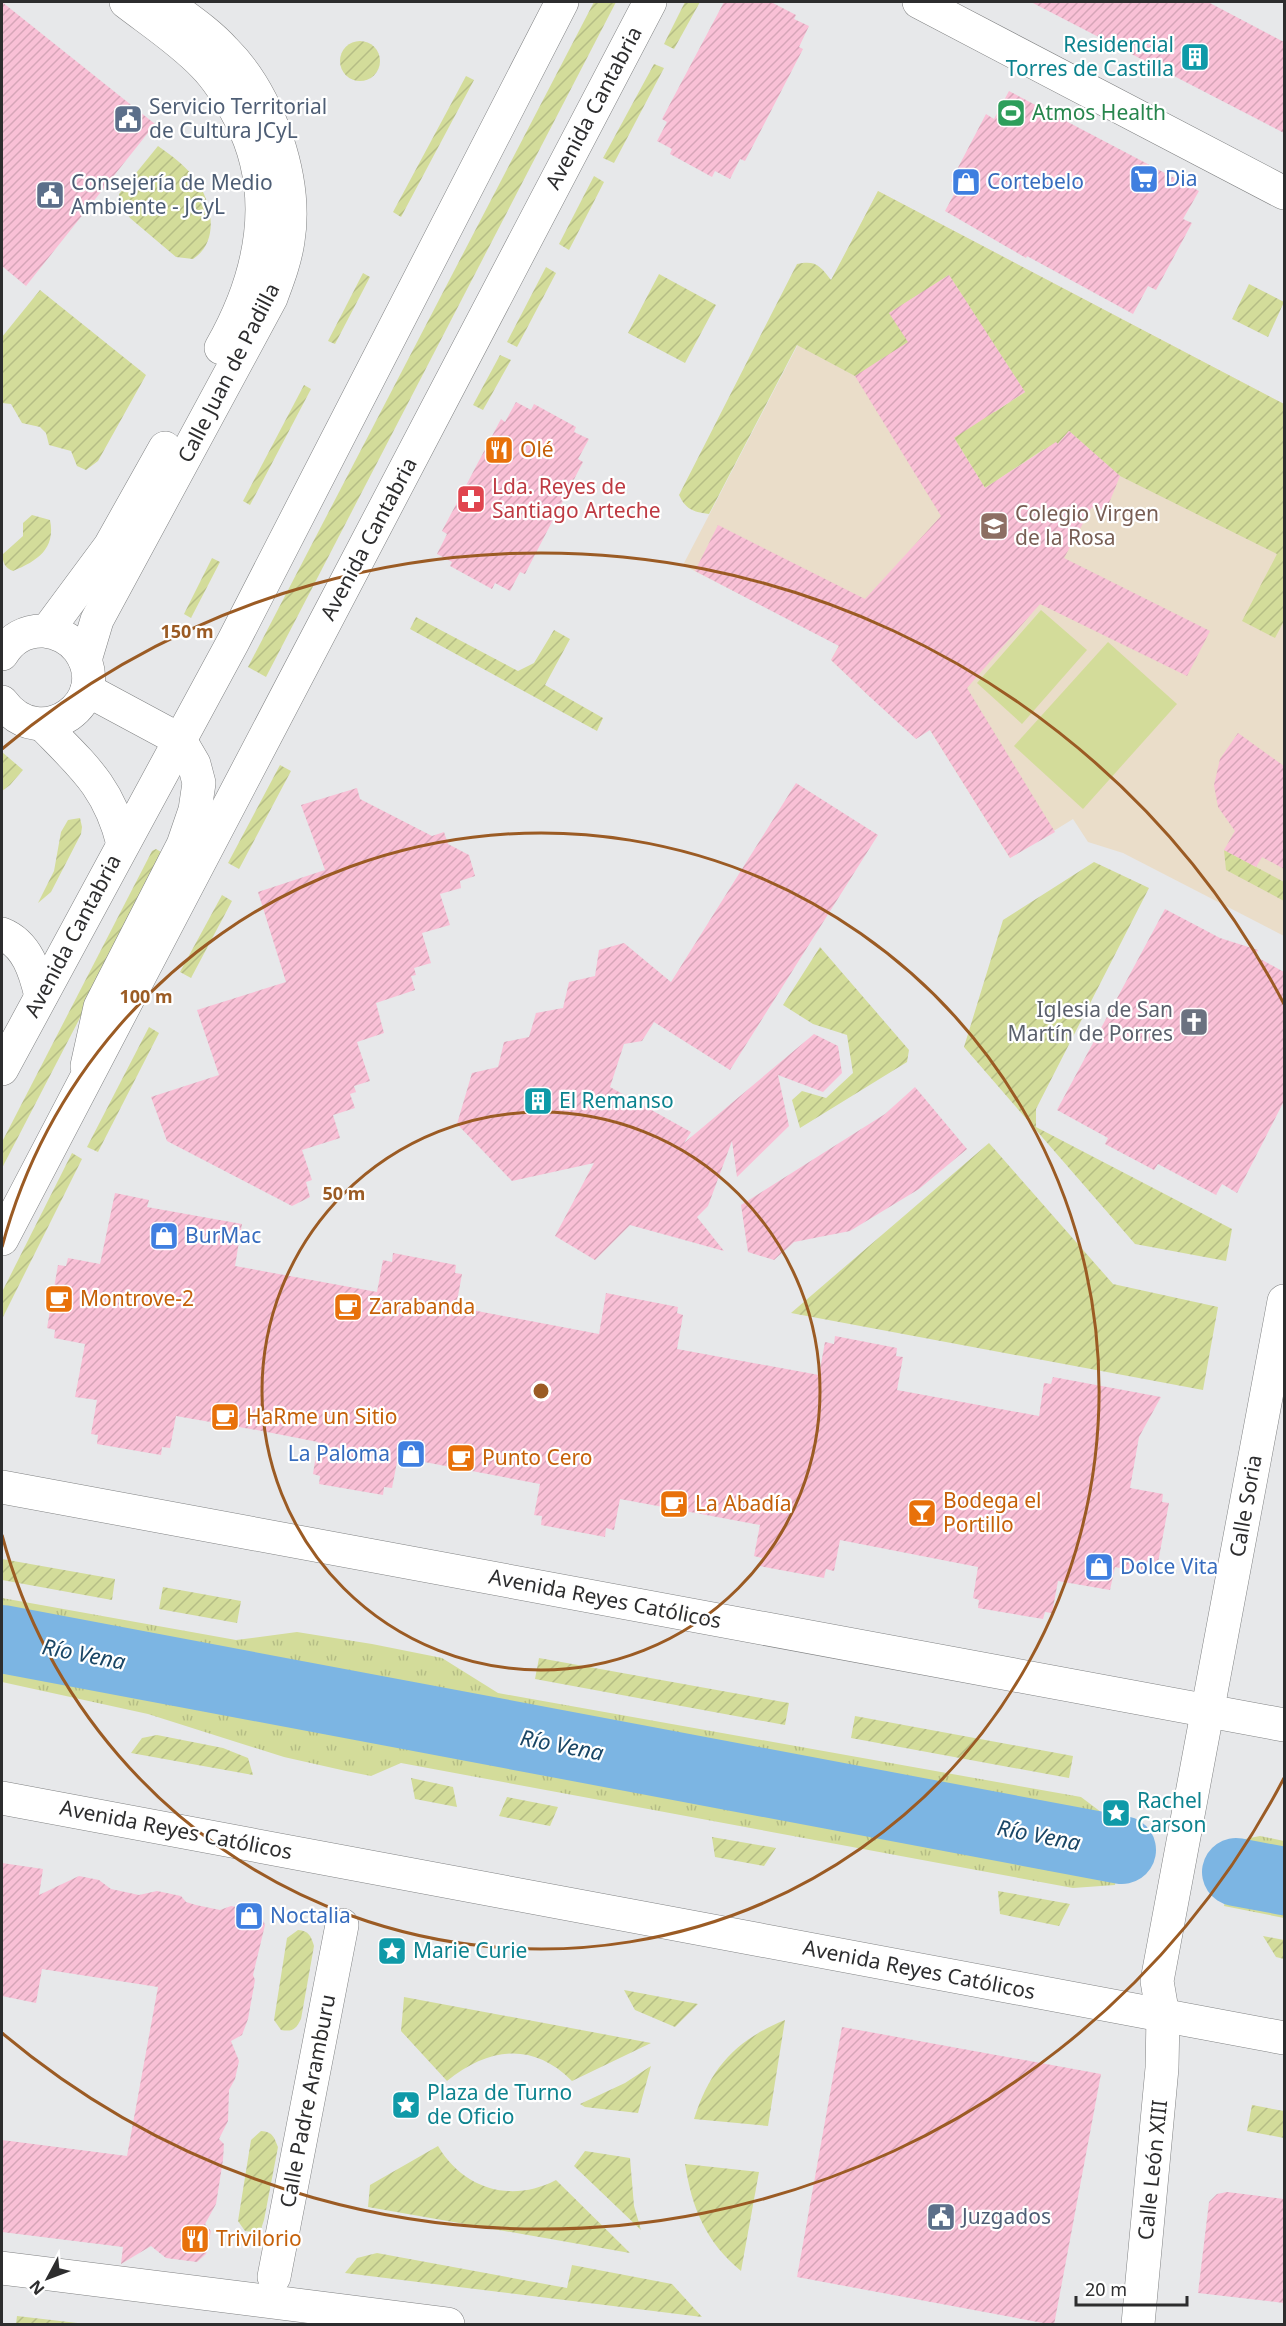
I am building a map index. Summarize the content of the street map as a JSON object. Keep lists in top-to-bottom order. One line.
{"streets":{"street":["Avenida Cantabria","Calle Juan de Padilla","Calle Soria","Avenida Reyes Católicos","Calle Padre Aramburu","Calle León XIII"]},"crossings":[["Calle Soria","Avenida Reyes Católicos"],["Avenida Reyes Católicos","Calle León XIII"]],"water":["Río Vena"],"places":{"building":["Residencial Torres de Castilla","El Remanso"],"sports":["Atmos Health"],"public building":["Servicio Territorial de Cultura JCyL","Consejería de Medio Ambiente - JCyL","Juzgados"],"supermarket":["Dia"],"shop":["Cortebelo","BurMac","La Paloma","Dolce Vita","Noctalia"],"restaurant":["Olé","Trivilorio"],"pharmacy":["Lda. Reyes de Santiago Arteche"],"school or university":["Colegio Virgen de la Rosa"],"church":["Iglesia de San Martín de Porres"],"cafe":["Montrove-2","Zarabanda","HaRme un Sitio","Punto Cero","La Abadía"],"bar":["Bodega el Portillo"],"place":["Rachel Carson","Marie Curie","Plaza de Turno de Oficio"]},"scale_bar":"20 m","north":"bottom left","rings":["150 m","100 m","50 m"]}
